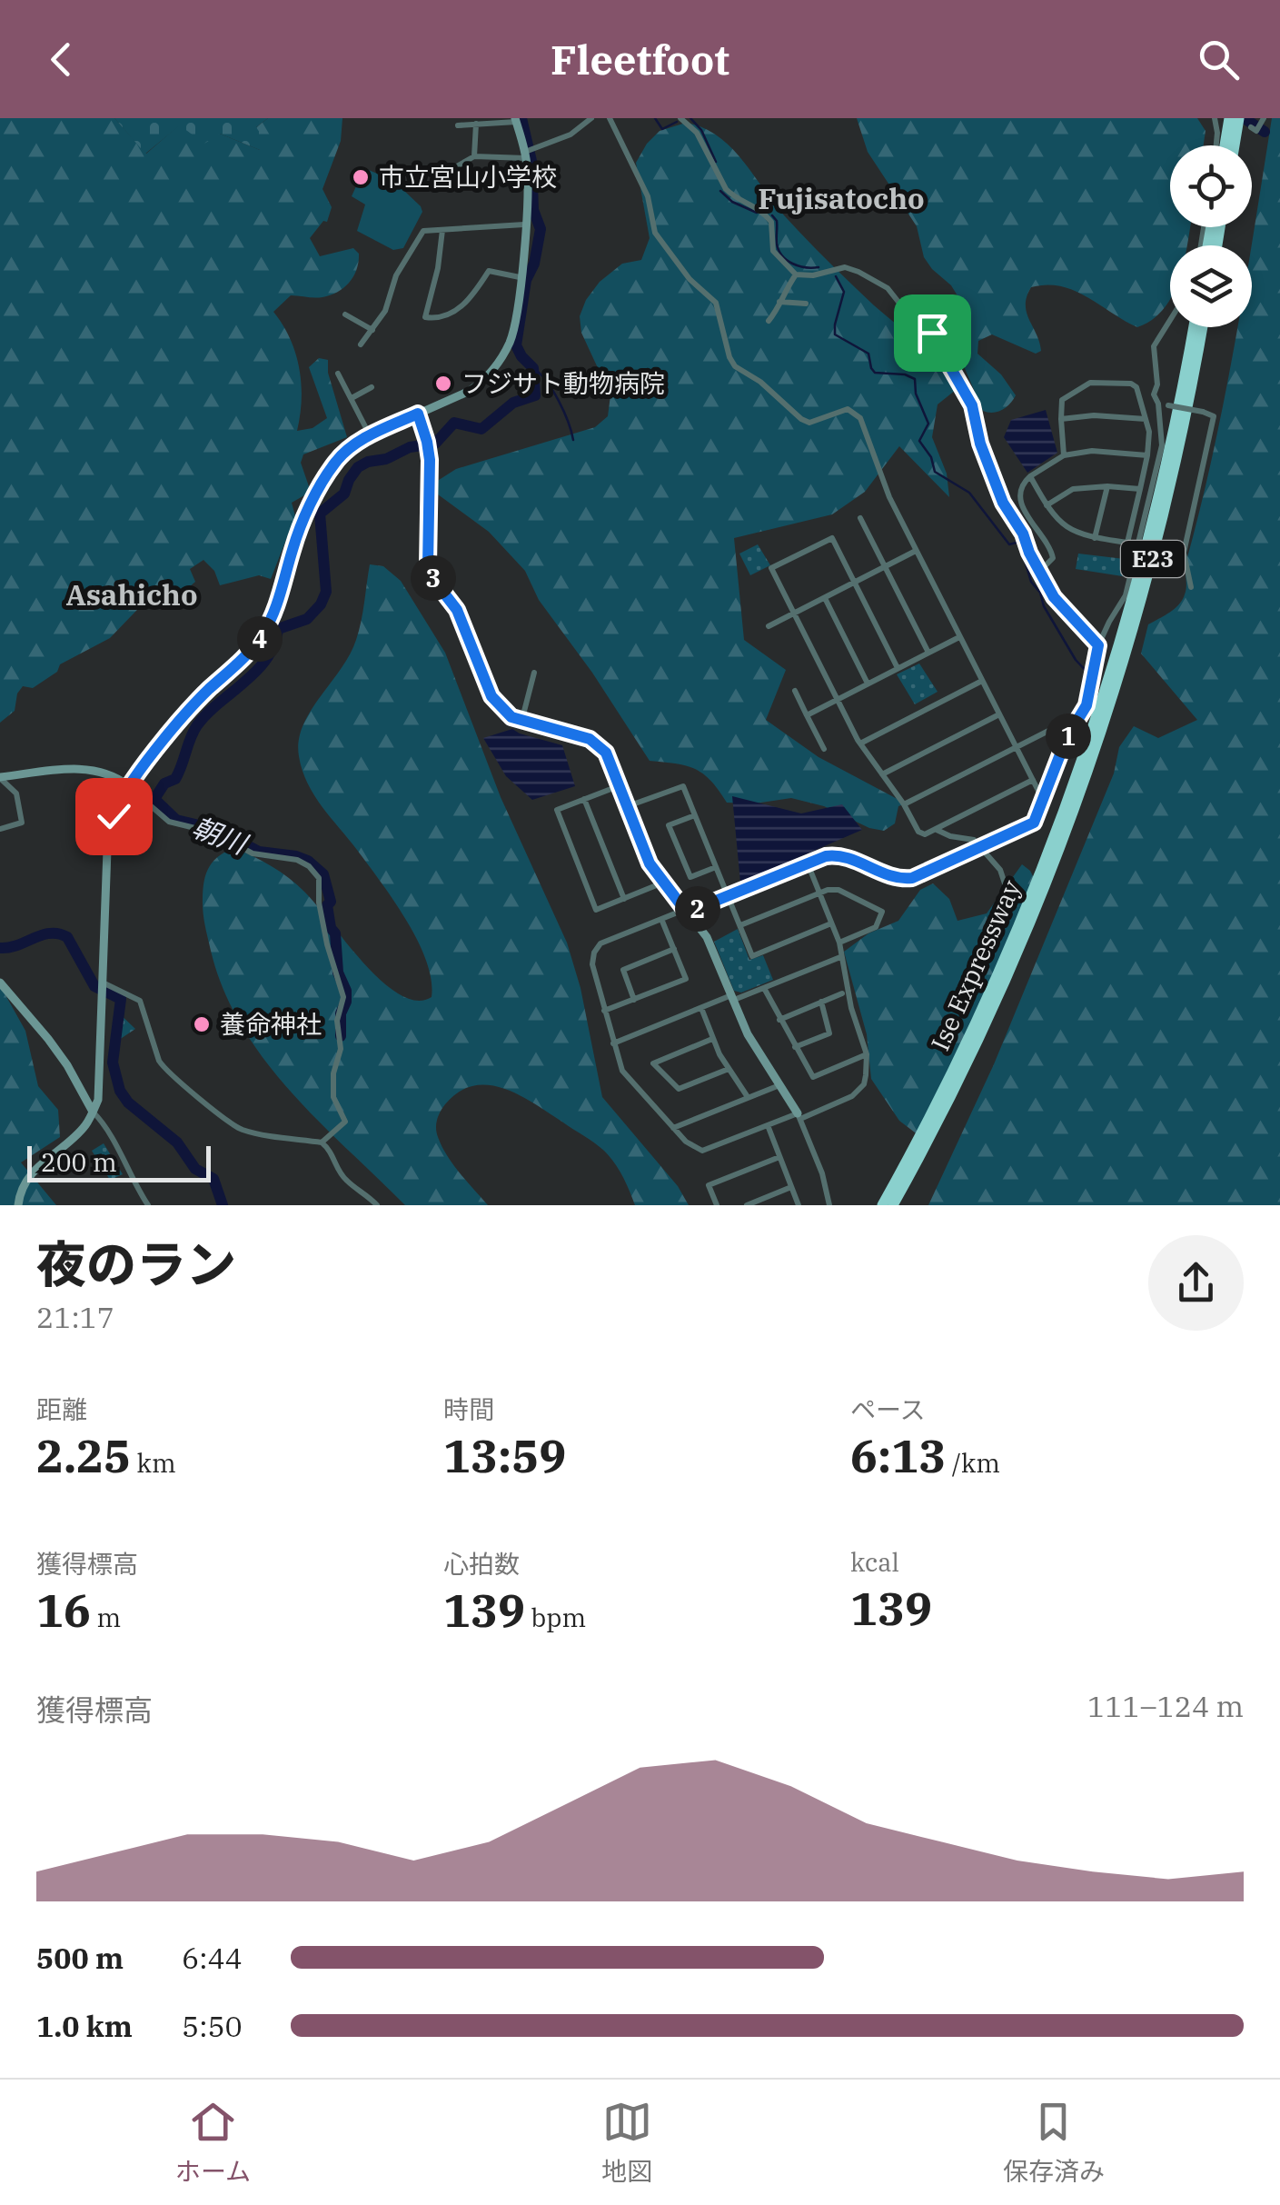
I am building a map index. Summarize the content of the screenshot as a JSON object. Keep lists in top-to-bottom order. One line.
{"streets":{"highway":["E23","Ise Expressway"]},"districts":["Fujisatocho","Asahicho"],"water":["朝川"],"places":["市立宮山小学校","フジサト動物病院","養命神社"],"scale_bar":"200 m","page":{"header":"Fleetfoot","pins":["3","4","1","2"],"scale":"200 m","heading":["夜のラン","21:17"],"stats":[["距離","2.25 km"],["時間","13:59"],["ペース","6:13 /km"],["獲得標高","16 m"],["心拍数","139 bpm"],["kcal","139"]],"chart":["獲得標高","111–124 m"],"list":[{"name":"500 m","note":"6:44"},{"name":"1.0 km","note":"5:50"}],"tabs":["ホーム","地図","保存済み"]}}
